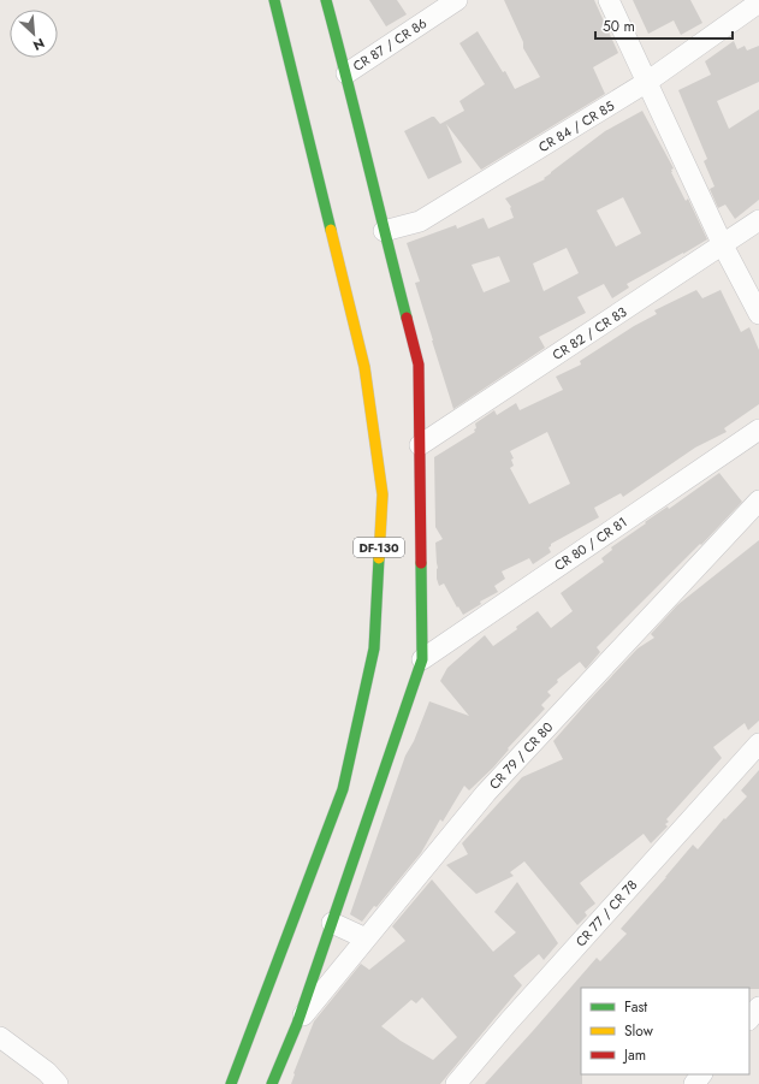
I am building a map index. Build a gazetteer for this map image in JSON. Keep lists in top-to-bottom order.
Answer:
{
  "streets": {
    "street": [
      "CR 87 / CR 86",
      "CR 84 / CR 85",
      "CR 82 / CR 83",
      "CR 80 / CR 81",
      "DF-130",
      "CR 79 / CR 80",
      "CR 77 / CR 78"
    ]
  },
  "legend": ["Fast", "Slow", "Jam"],
  "scale_bar": "50 m",
  "north": "bottom right"
}
